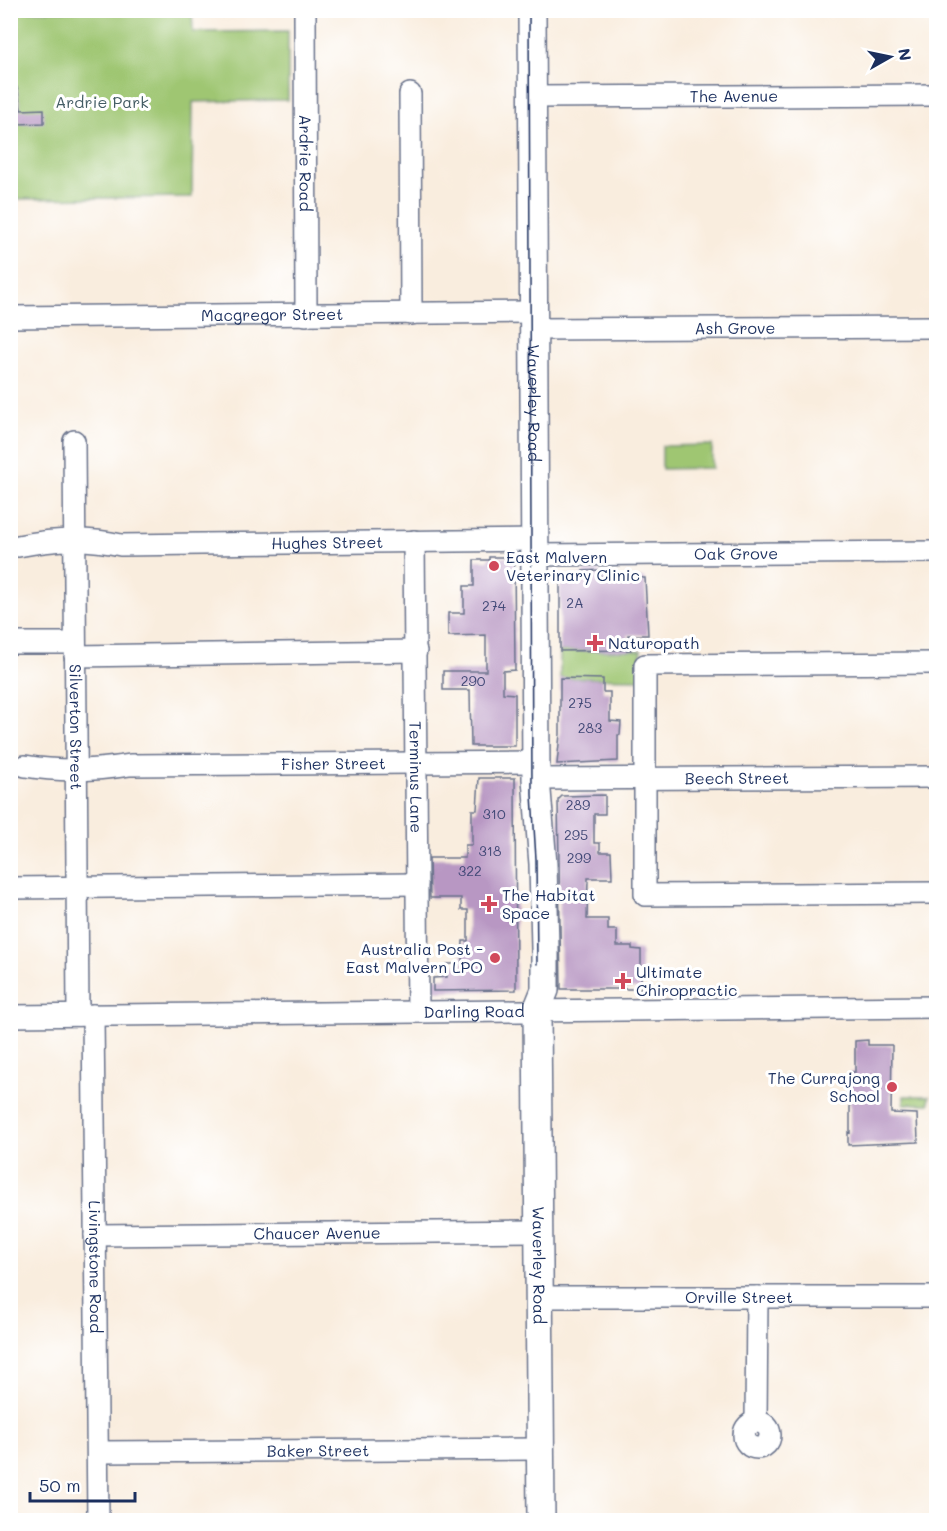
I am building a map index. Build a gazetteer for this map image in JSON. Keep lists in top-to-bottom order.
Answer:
{
  "streets": {
    "main road": ["Waverley Road"],
    "street": [
      "The Avenue",
      "Ardrie Road",
      "Macgregor Street",
      "Ash Grove",
      "Hughes Street",
      "Oak Grove",
      "Silverton Street",
      "Fisher Street",
      "Terminus Lane",
      "Beech Street",
      "Darling Road",
      "Chaucer Avenue",
      "Livingstone Road",
      "Orville Street",
      "Baker Street"
    ]
  },
  "crossings": [
    ["The Avenue", "Waverley Road"],
    ["Ardrie Road", "Macgregor Street"],
    ["Macgregor Street", "Ash Grove"],
    ["Macgregor Street", "Waverley Road"],
    ["Ash Grove", "Waverley Road"],
    ["Waverley Road", "Hughes Street"],
    ["Waverley Road", "Oak Grove"],
    ["Waverley Road", "Fisher Street"],
    ["Waverley Road", "Beech Street"],
    ["Waverley Road", "Darling Road"],
    ["Waverley Road", "Chaucer Avenue"],
    ["Waverley Road", "Orville Street"],
    ["Waverley Road", "Baker Street"],
    ["Hughes Street", "Oak Grove"],
    ["Hughes Street", "Silverton Street"],
    ["Hughes Street", "Terminus Lane"],
    ["Silverton Street", "Fisher Street"],
    ["Silverton Street", "Darling Road"],
    ["Silverton Street", "Livingstone Road"],
    ["Fisher Street", "Terminus Lane"],
    ["Fisher Street", "Beech Street"],
    ["Terminus Lane", "Darling Road"],
    ["Darling Road", "Livingstone Road"],
    ["Chaucer Avenue", "Livingstone Road"],
    ["Livingstone Road", "Baker Street"]
  ],
  "parks": ["Ardrie Park"],
  "places": {
    "other": ["East Malvern Veterinary Clinic", "Australia Post - East Malvern LPO", "The Currajong School"],
    "health": ["Naturopath", "The Habitat Space", "Ultimate Chiropractic"]
  },
  "house_numbers": [
    "2A",
    "274",
    "290",
    "275",
    "283",
    "289",
    "310",
    "295",
    "318",
    "299",
    "322"
  ],
  "scale_bar": "50 m",
  "north": "right"
}
